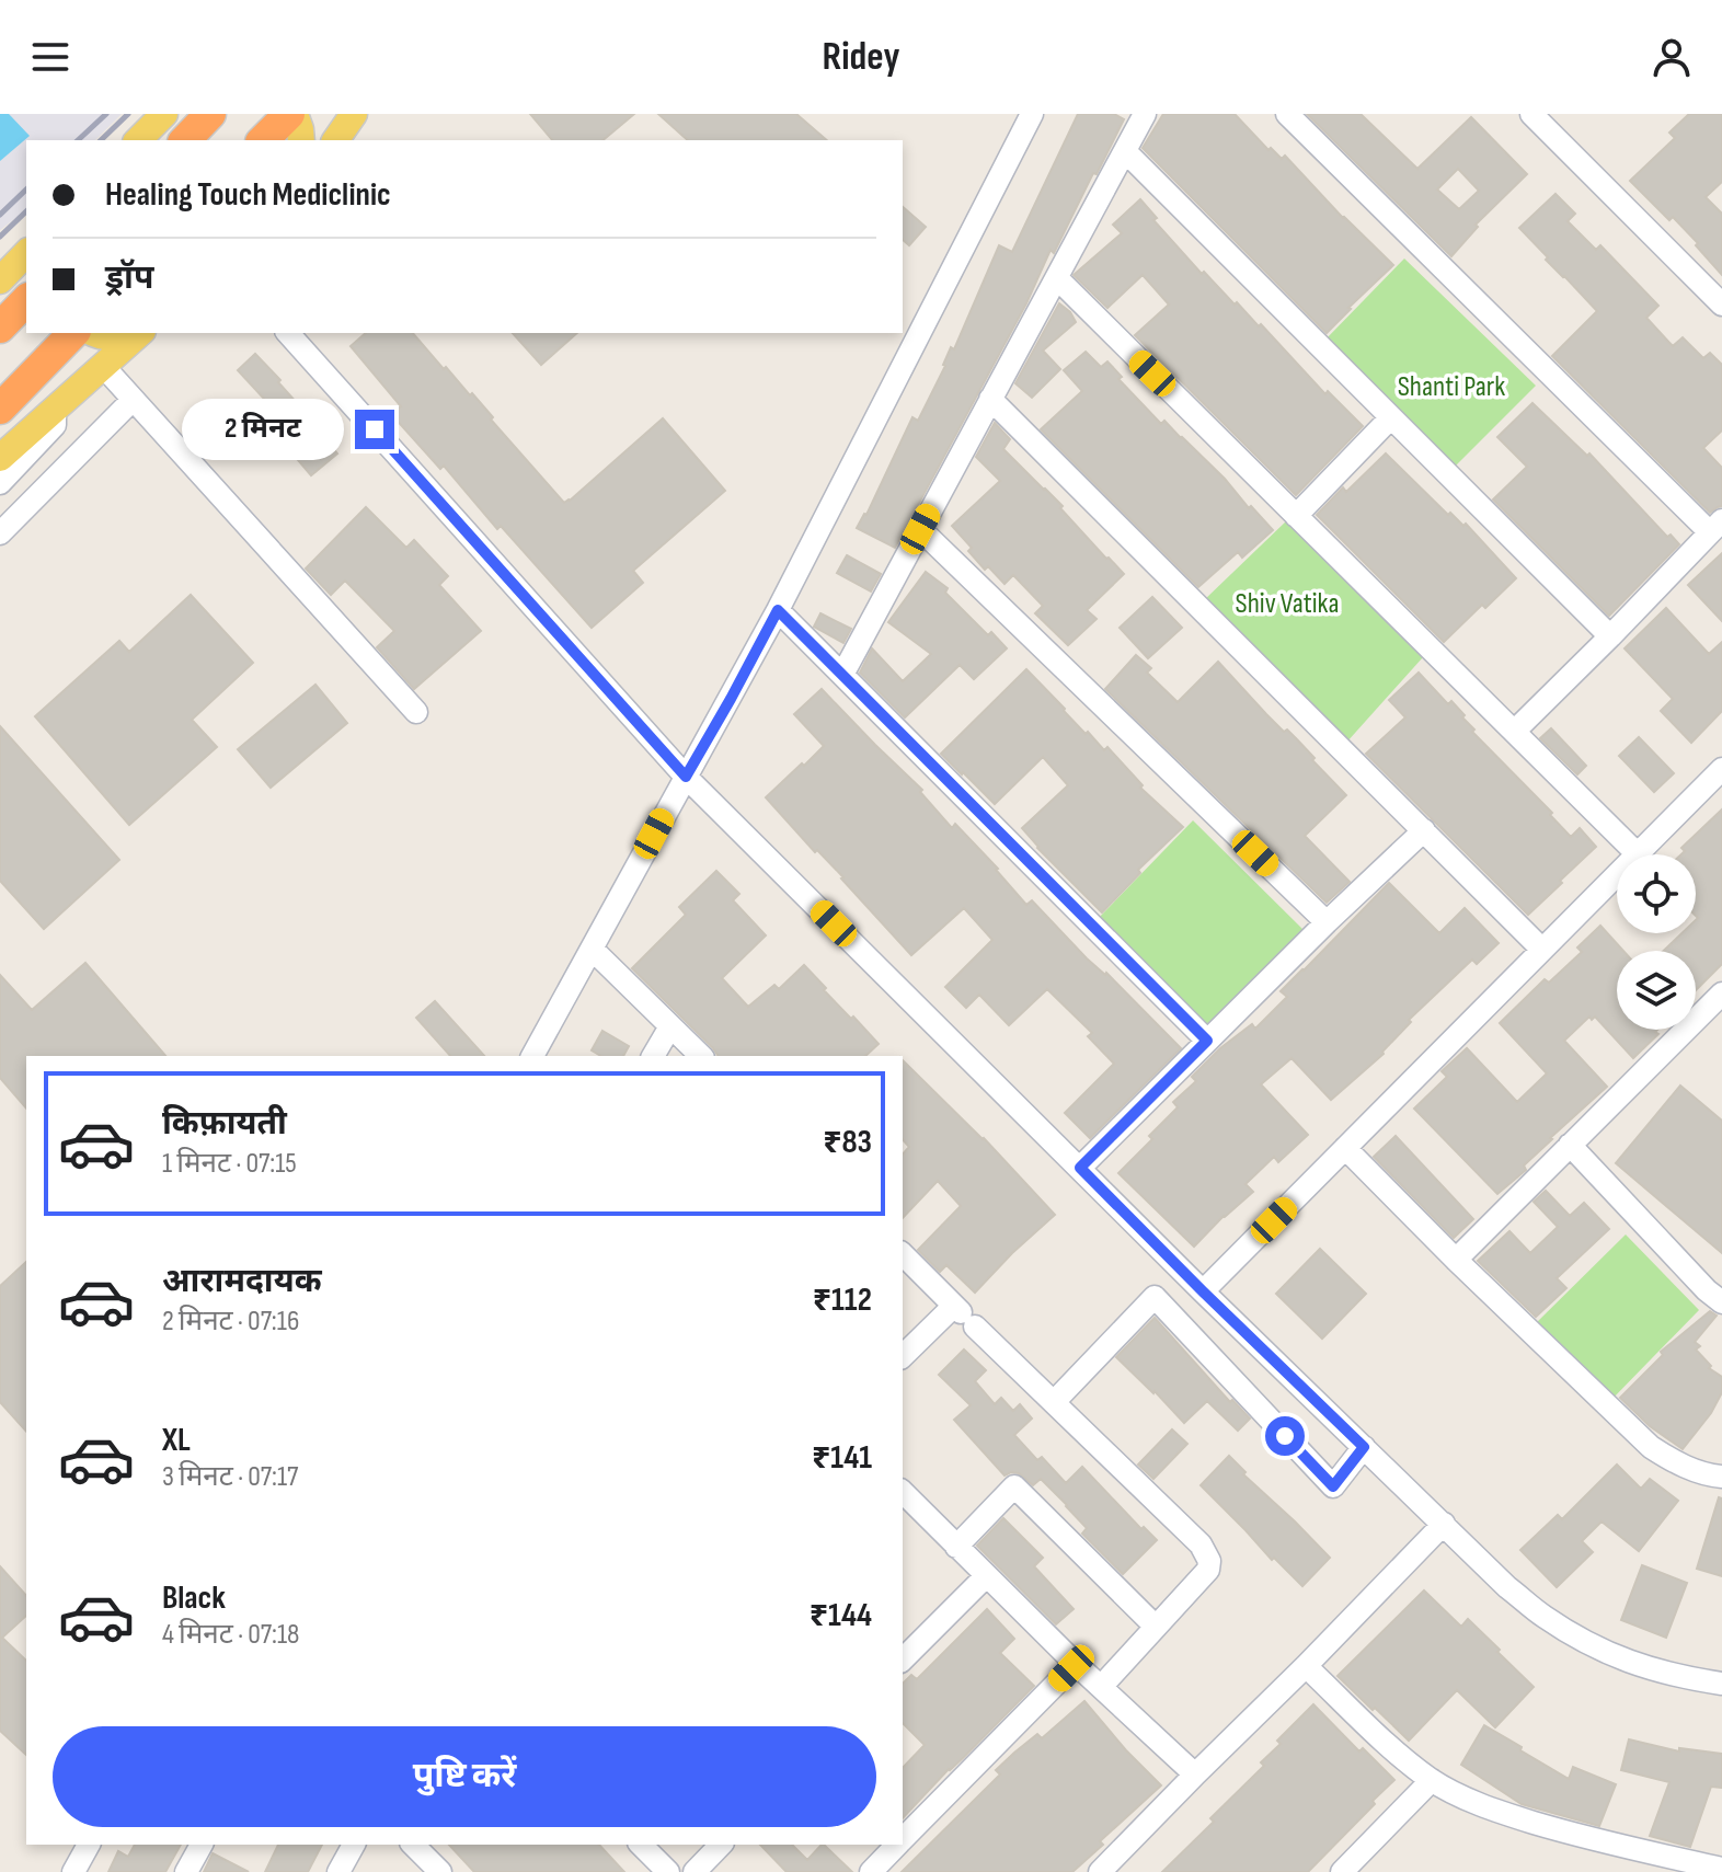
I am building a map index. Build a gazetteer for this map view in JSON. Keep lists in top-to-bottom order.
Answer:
{
  "parks": ["Shanti Park", "Shiv Vatika"],
  "page": {
    "header": "Ridey",
    "banner": ["Healing Touch Mediclinic", "ड्रॉप"],
    "bubble": "2 मिनट",
    "list": [
      {
        "name": "किफ़ायती",
        "note": "1 मिनट · 07:15",
        "value": "₹83"
      },
      {
        "name": "आरामदायक",
        "note": "2 मिनट · 07:16",
        "value": "₹112"
      },
      {
        "name": "XL",
        "note": "3 मिनट · 07:17",
        "value": "₹141"
      },
      {
        "name": "Black",
        "note": "4 मिनट · 07:18",
        "value": "₹144"
      }
    ],
    "buttons": "पुष्टि करें"
  }
}
